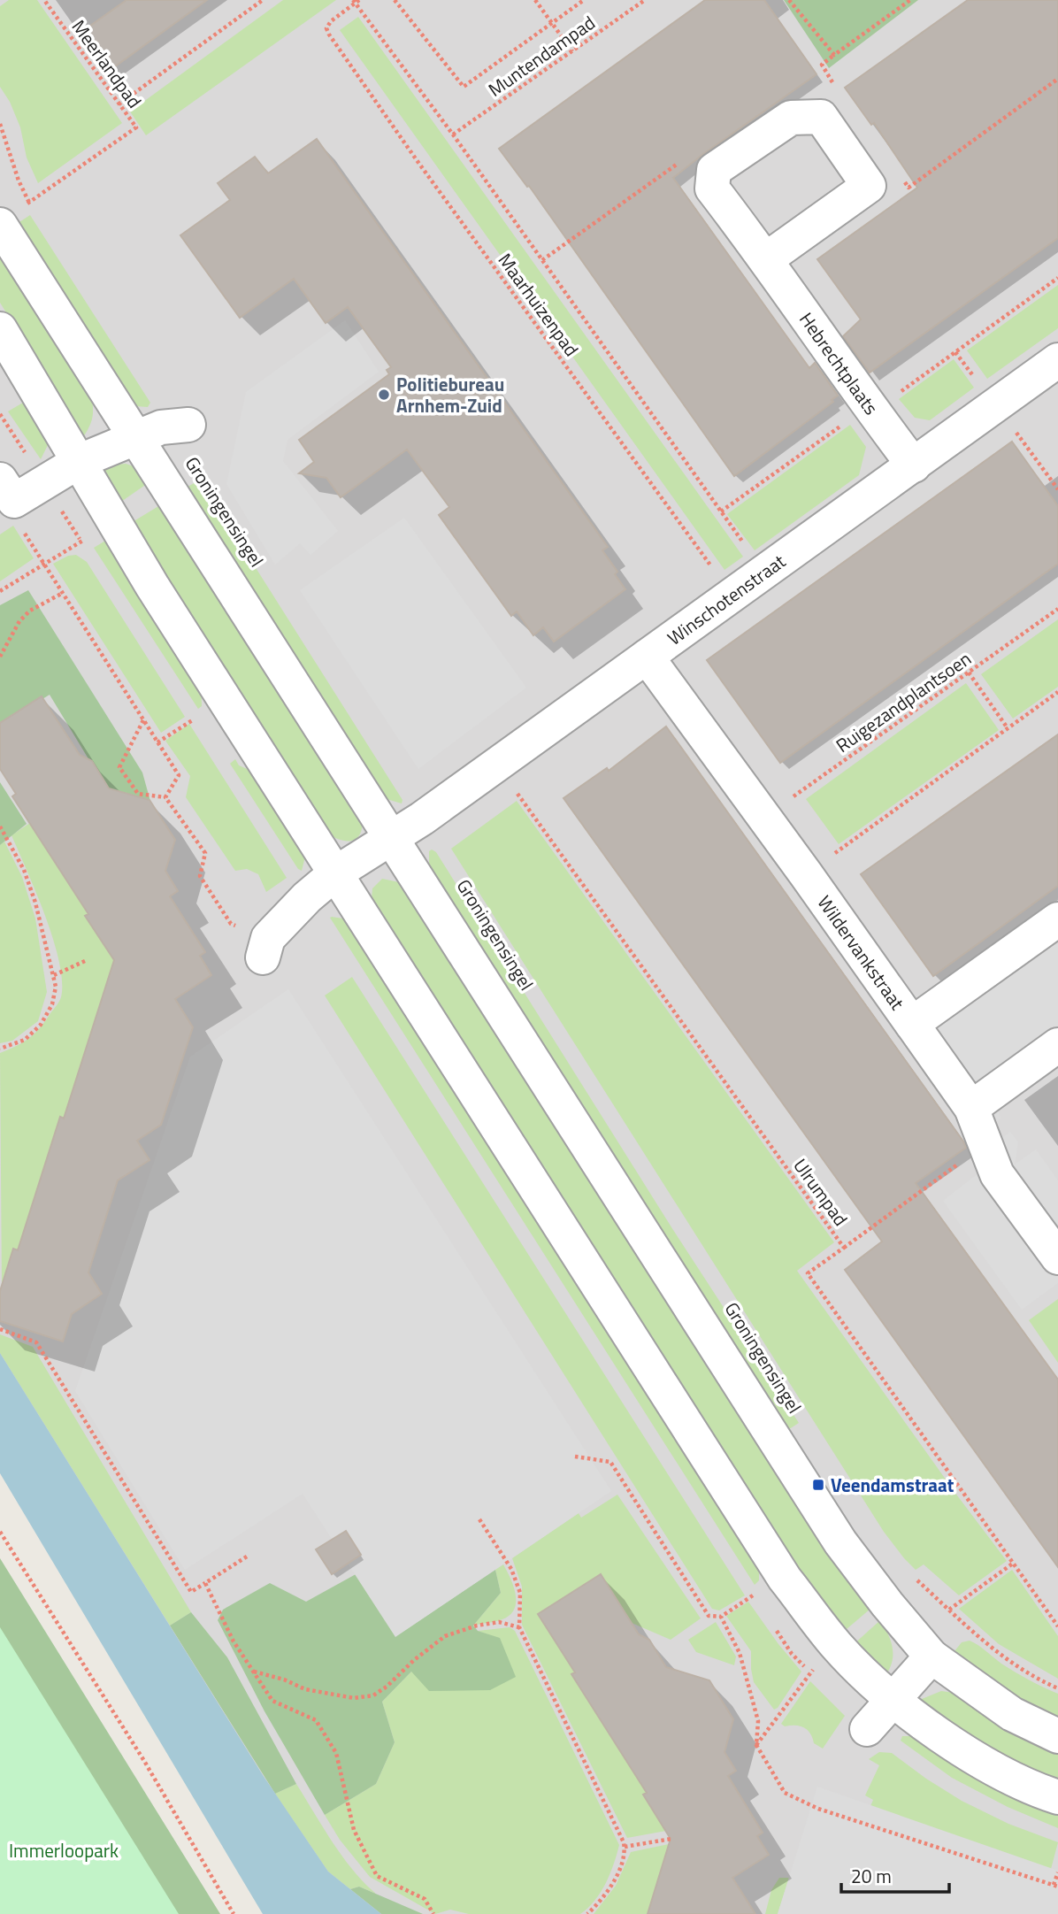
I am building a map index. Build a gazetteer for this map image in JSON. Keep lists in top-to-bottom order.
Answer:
{
  "streets": {
    "street": [
      "Hebrechtplaats",
      "Groningensingel",
      "Winschotenstraat",
      "Wildervankstraat"
    ],
    "path": [
      "Muntendampad",
      "Meerlandpad",
      "Maarhuizenpad",
      "Ruigezandplantsoen",
      "Ulrumpad"
    ]
  },
  "crossings": [
    ["Maarhuizenpad", "Winschotenstraat"],
    ["Hebrechtplaats", "Winschotenstraat"],
    ["Groningensingel", "Winschotenstraat"],
    ["Winschotenstraat", "Wildervankstraat"],
    ["Winschotenstraat", "Ulrumpad"],
    ["Ruigezandplantsoen", "Wildervankstraat"]
  ],
  "parks": ["Immerloopark"],
  "places": {
    "other": ["Politiebureau Arnhem-Zuid"],
    "transit": ["Veendamstraat"]
  },
  "scale_bar": "20 m"
}
